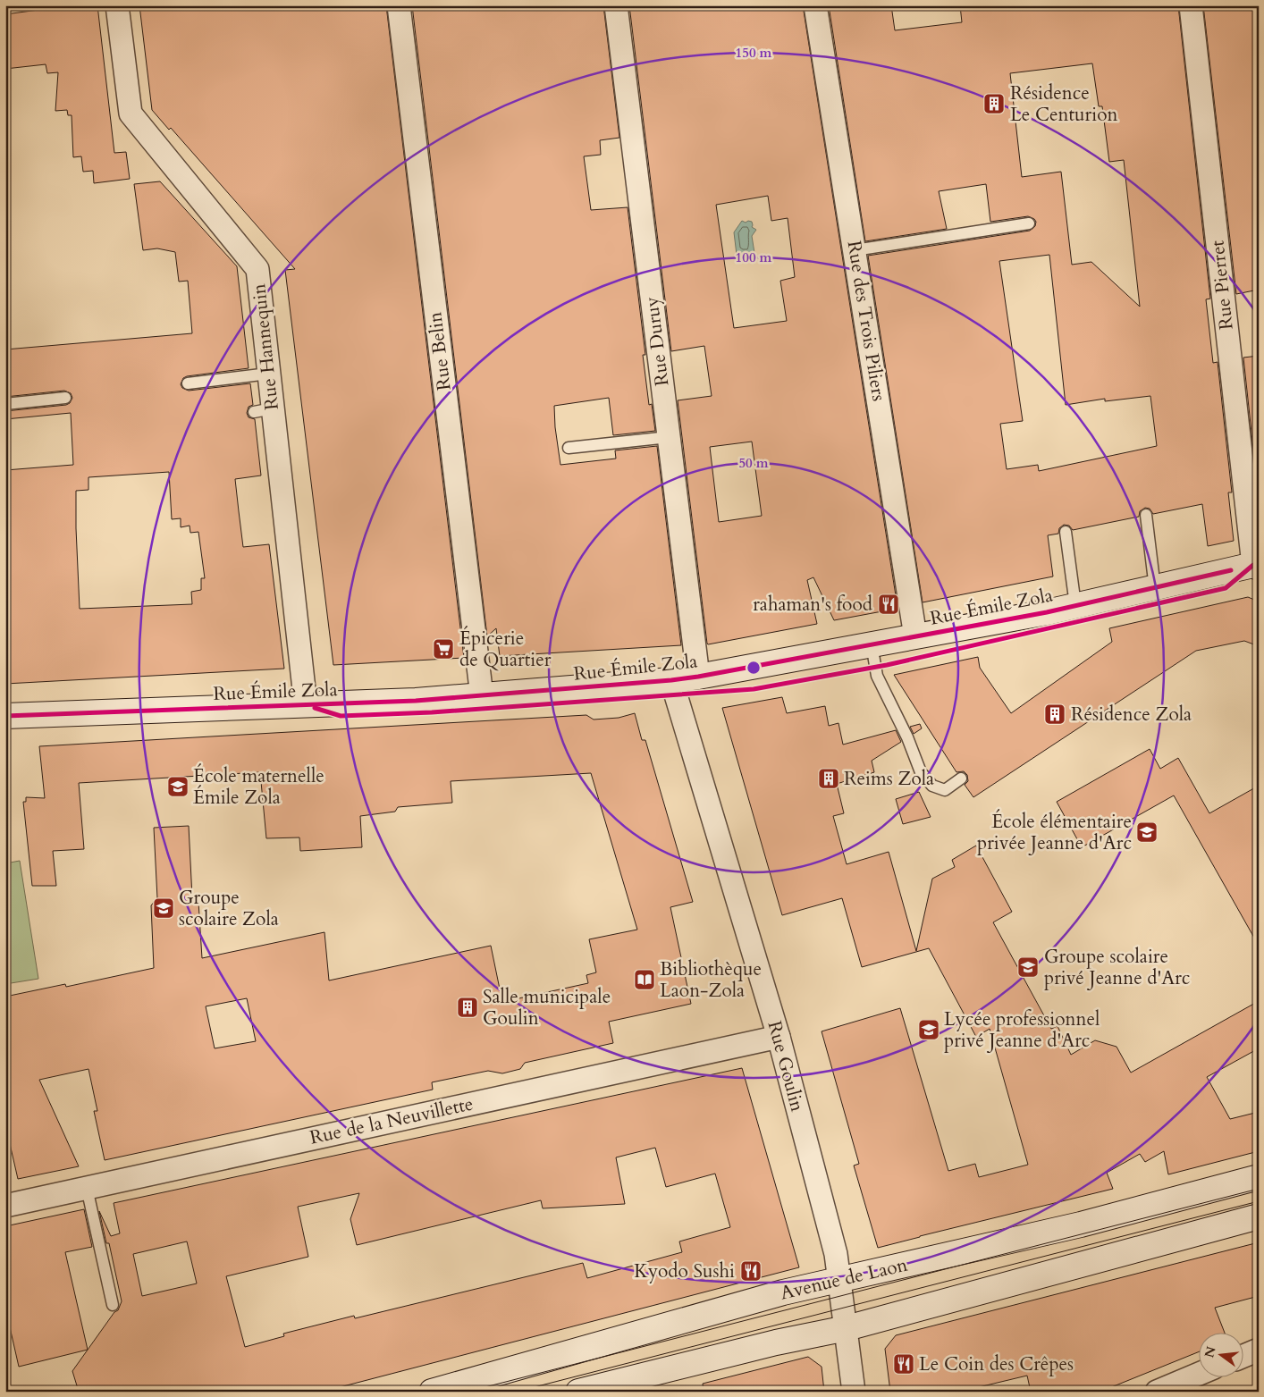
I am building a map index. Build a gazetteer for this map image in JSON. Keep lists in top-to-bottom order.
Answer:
{
  "streets": {
    "main road": ["Rue Émile Zola", "Avenue de Laon"],
    "street": [
      "Rue Pierret",
      "Rue des Trois Piliers",
      "Rue Duruy",
      "Rue Hannequin",
      "Rue Belin",
      "Rue Goulin",
      "Rue de la Neuvillette"
    ]
  },
  "crossings": [
    ["Rue Pierret", "Rue Émile Zola"],
    ["Rue des Trois Piliers", "Rue Émile Zola"],
    ["Rue Duruy", "Rue Émile Zola"],
    ["Rue Hannequin", "Rue Émile Zola"],
    ["Rue Belin", "Rue Émile Zola"],
    ["Rue Émile Zola", "Rue Goulin"],
    ["Rue Goulin", "Rue de la Neuvillette"],
    ["Rue Goulin", "Avenue de Laon"]
  ],
  "places": {
    "building": [
      "Résidence Le Centurion",
      "Résidence Zola",
      "Reims Zola",
      "Salle municipale Goulin"
    ],
    "restaurant": ["rahaman's food", "Kyodo Sushi", "Le Coin des Crêpes"],
    "supermarket": ["Épicerie de Quartier"],
    "school or university": [
      "École maternelle Émile Zola",
      "École élémentaire privée Jeanne d'Arc",
      "Groupe scolaire Zola",
      "Groupe scolaire privé Jeanne d'Arc",
      "Lycée professionnel privé Jeanne d'Arc"
    ],
    "library": ["Bibliothèque Laon-Zola"]
  },
  "north": "left",
  "rings": ["150 m", "100 m", "50 m"]
}
